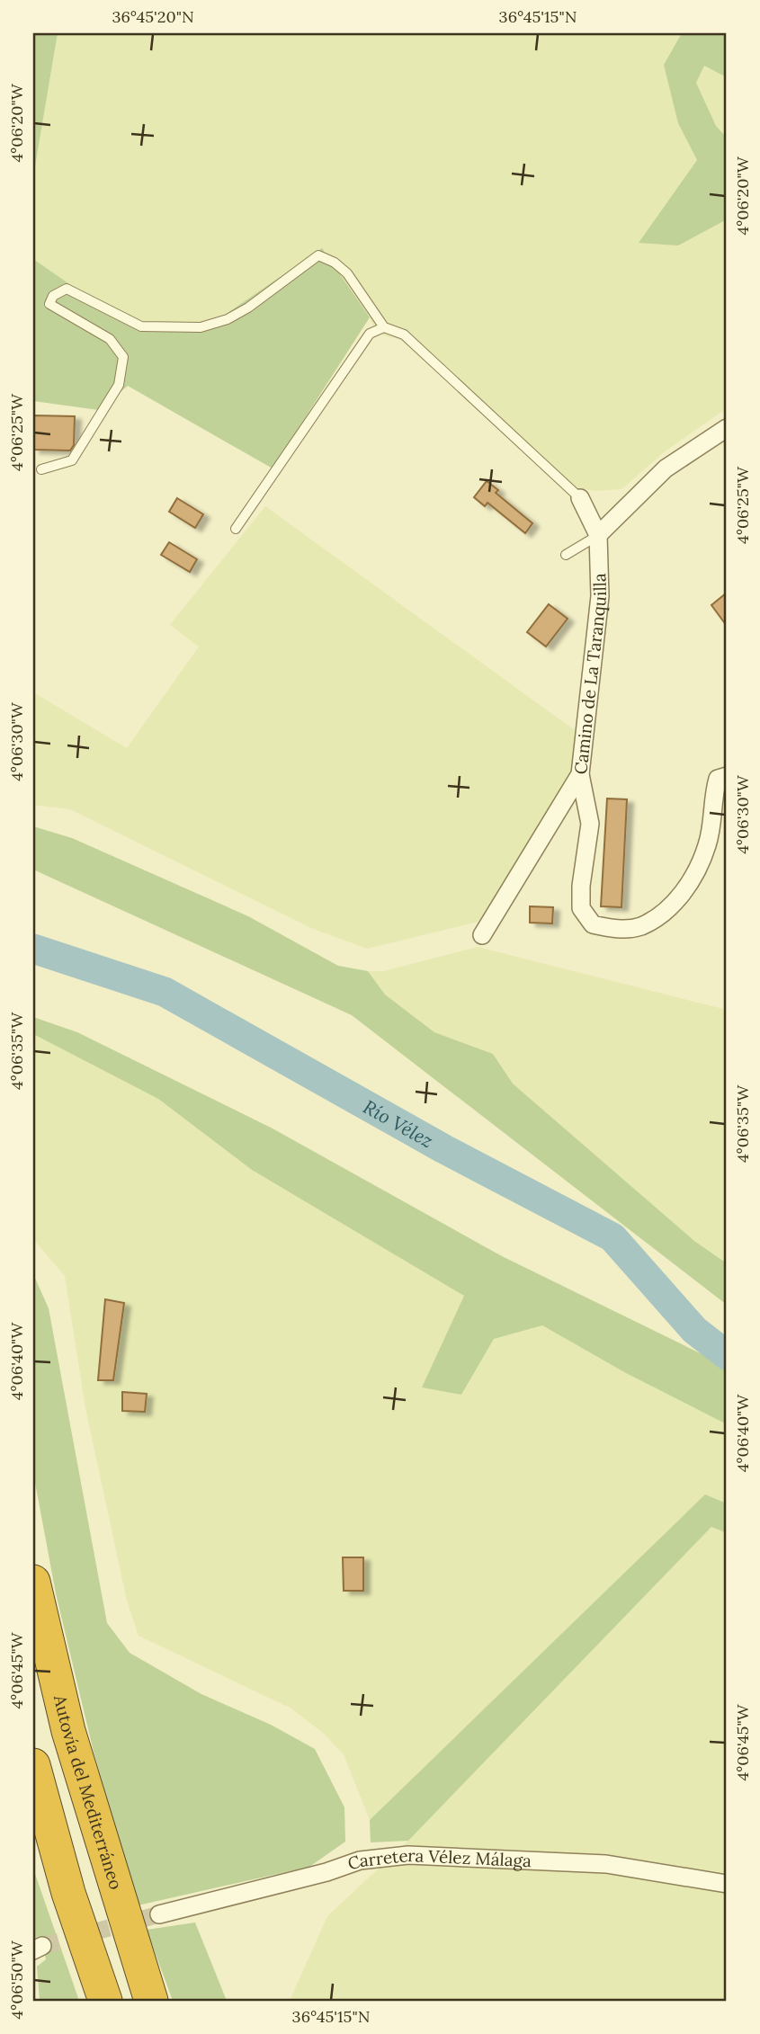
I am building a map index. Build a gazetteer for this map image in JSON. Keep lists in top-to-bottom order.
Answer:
{
  "streets": {
    "highway": ["Autovía del Mediterráneo"],
    "street": ["Camino de La Taranquilla", "Carretera Vélez Málaga"]
  },
  "water": ["Río Vélez"],
  "coordinates": [
    "36°45'20\"N",
    "36°45'15\"N",
    "4°06'20\"W",
    "4°06'25\"W",
    "4°06'30\"W",
    "4°06'35\"W",
    "4°06'40\"W",
    "4°06'45\"W",
    "4°06'50\"W"
  ]
}
